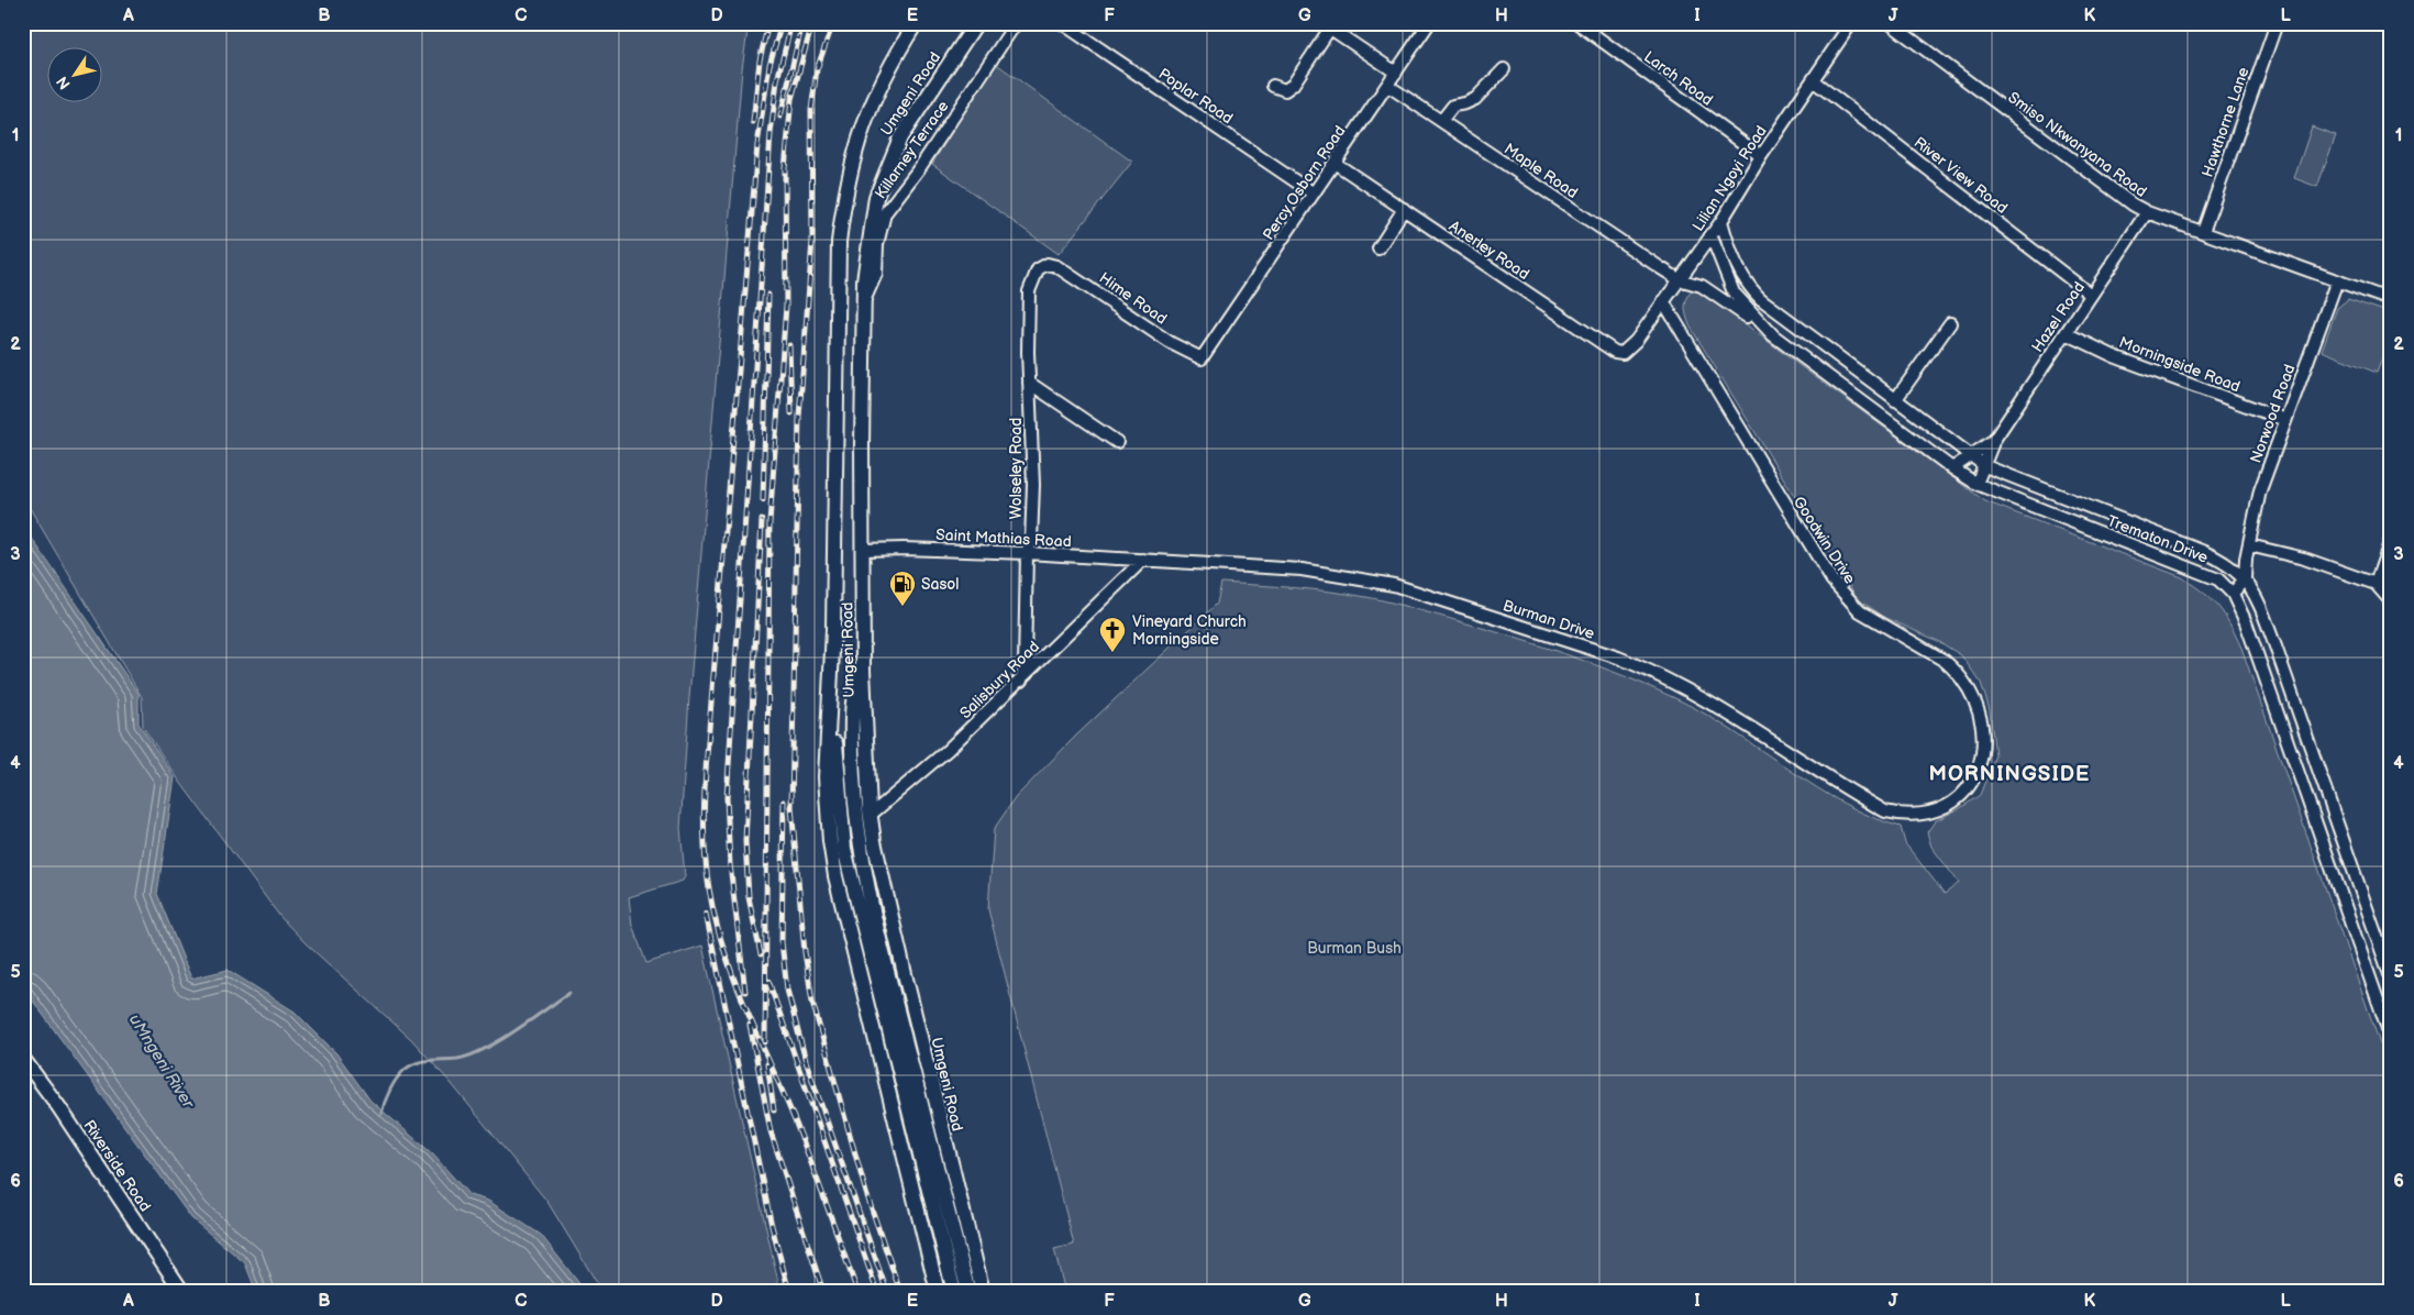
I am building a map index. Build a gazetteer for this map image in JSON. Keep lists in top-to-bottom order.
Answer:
{
  "streets": {
    "main road": ["Umgeni Road", "Riverside Road"],
    "street": [
      "Larch Road",
      "Poplar Road",
      "Hawthorne Lane",
      "Smiso Nkwanyana Road",
      "Killarney Terrace",
      "Maple Road",
      "River View Road",
      "Lilian Ngoyi Road",
      "Percy Osborn Road",
      "Anerley Road",
      "Hime Road",
      "Hazel Road",
      "Morningside Road",
      "Norwood Road",
      "Wolseley Road",
      "Saint Mathias Road",
      "Trematon Drive",
      "Goodwin Drive",
      "Burman Drive",
      "Salisbury Road"
    ]
  },
  "crossings": [
    ["Larch Road", "Lilian Ngoyi Road"],
    ["Umgeni Road", "Killarney Terrace"],
    ["Umgeni Road", "Saint Mathias Road"],
    ["Umgeni Road", "Salisbury Road"],
    ["Poplar Road", "Percy Osborn Road"],
    ["Hawthorne Lane", "Smiso Nkwanyana Road"],
    ["Smiso Nkwanyana Road", "Hazel Road"],
    ["Smiso Nkwanyana Road", "Norwood Road"],
    ["Maple Road", "Lilian Ngoyi Road"],
    ["Maple Road", "Percy Osborn Road"],
    ["Maple Road", "Trematon Drive"],
    ["River View Road", "Lilian Ngoyi Road"],
    ["River View Road", "Hazel Road"],
    ["Lilian Ngoyi Road", "Anerley Road"],
    ["Lilian Ngoyi Road", "Trematon Drive"],
    ["Lilian Ngoyi Road", "Goodwin Drive"],
    ["Percy Osborn Road", "Anerley Road"],
    ["Percy Osborn Road", "Hime Road"],
    ["Hime Road", "Wolseley Road"],
    ["Hazel Road", "Morningside Road"],
    ["Hazel Road", "Trematon Drive"],
    ["Morningside Road", "Norwood Road"],
    ["Norwood Road", "Trematon Drive"],
    ["Wolseley Road", "Saint Mathias Road"],
    ["Wolseley Road", "Salisbury Road"],
    ["Saint Mathias Road", "Burman Drive"],
    ["Saint Mathias Road", "Salisbury Road"],
    ["Goodwin Drive", "Burman Drive"],
    ["Burman Drive", "Salisbury Road"]
  ],
  "districts": ["MORNINGSIDE"],
  "water": ["uMngeni River"],
  "parks": ["Burman Bush"],
  "places": {
    "fuel station": ["Sasol"],
    "church": ["Vineyard Church Morningside"]
  },
  "north": "bottom left",
  "grid": {
    "columns": [
      "A",
      "B",
      "C",
      "D",
      "E",
      "F",
      "G",
      "H",
      "I",
      "J",
      "K",
      "L"
    ],
    "rows": [
      "1",
      "2",
      "3",
      "4",
      "5",
      "6"
    ]
  }
}
